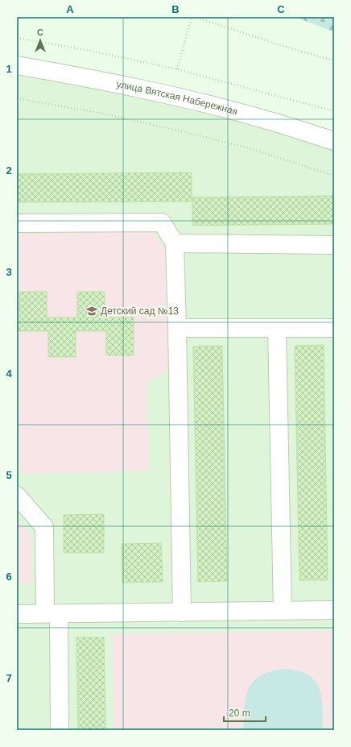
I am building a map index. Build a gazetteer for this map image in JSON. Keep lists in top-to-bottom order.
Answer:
{
  "streets": {
    "street": ["улица Вятская Набережная"]
  },
  "places": {
    "school or university": ["Детский сад №13"]
  },
  "scale_bar": "20 m",
  "north": "top",
  "grid": {
    "columns": ["A", "B", "C"],
    "rows": [
      "1",
      "2",
      "3",
      "4",
      "5",
      "6",
      "7"
    ]
  }
}
